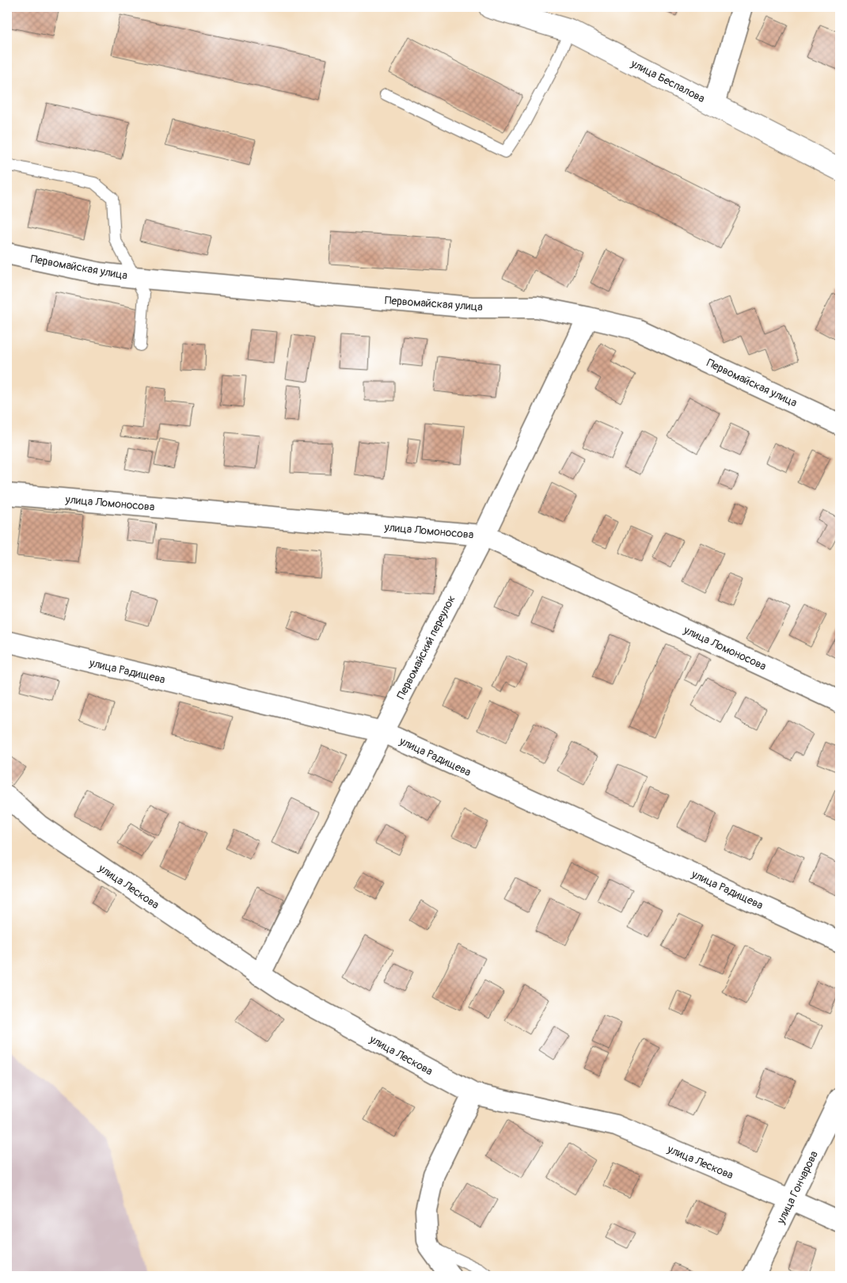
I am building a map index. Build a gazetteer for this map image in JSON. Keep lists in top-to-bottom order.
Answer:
{
  "streets": {
    "main road": ["улица Беспалова"],
    "street": [
      "Первомайская улица",
      "улица Ломоносова",
      "Первомайский переулок",
      "улица Радищева",
      "улица Лескова",
      "улица Гончарова"
    ]
  },
  "crossings": [
    ["Первомайская улица", "Первомайский переулок"],
    ["улица Ломоносова", "Первомайский переулок"],
    ["Первомайский переулок", "улица Радищева"],
    ["Первомайский переулок", "улица Лескова"],
    ["улица Лескова", "улица Гончарова"]
  ]
}
